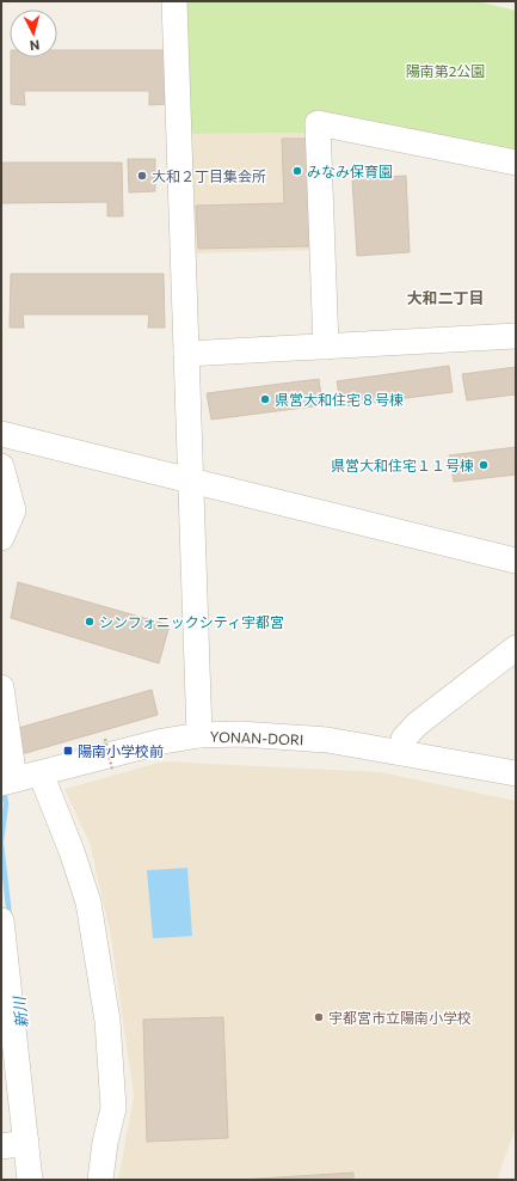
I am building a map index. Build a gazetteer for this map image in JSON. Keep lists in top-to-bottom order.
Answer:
{
  "streets": {
    "street": ["YONAN-DORI"]
  },
  "districts": ["大和二丁目"],
  "water": ["新川"],
  "parks": ["陽南第2公園"],
  "places": {
    "other": [
      "みなみ保育園",
      "大和２丁目集会所",
      "県営大和住宅８号棟",
      "県営大和住宅１１号棟",
      "シンフォニックシティ宇都宮",
      "宇都宮市立陽南小学校"
    ],
    "transit": ["陽南小学校前"]
  },
  "north": "bottom"
}
